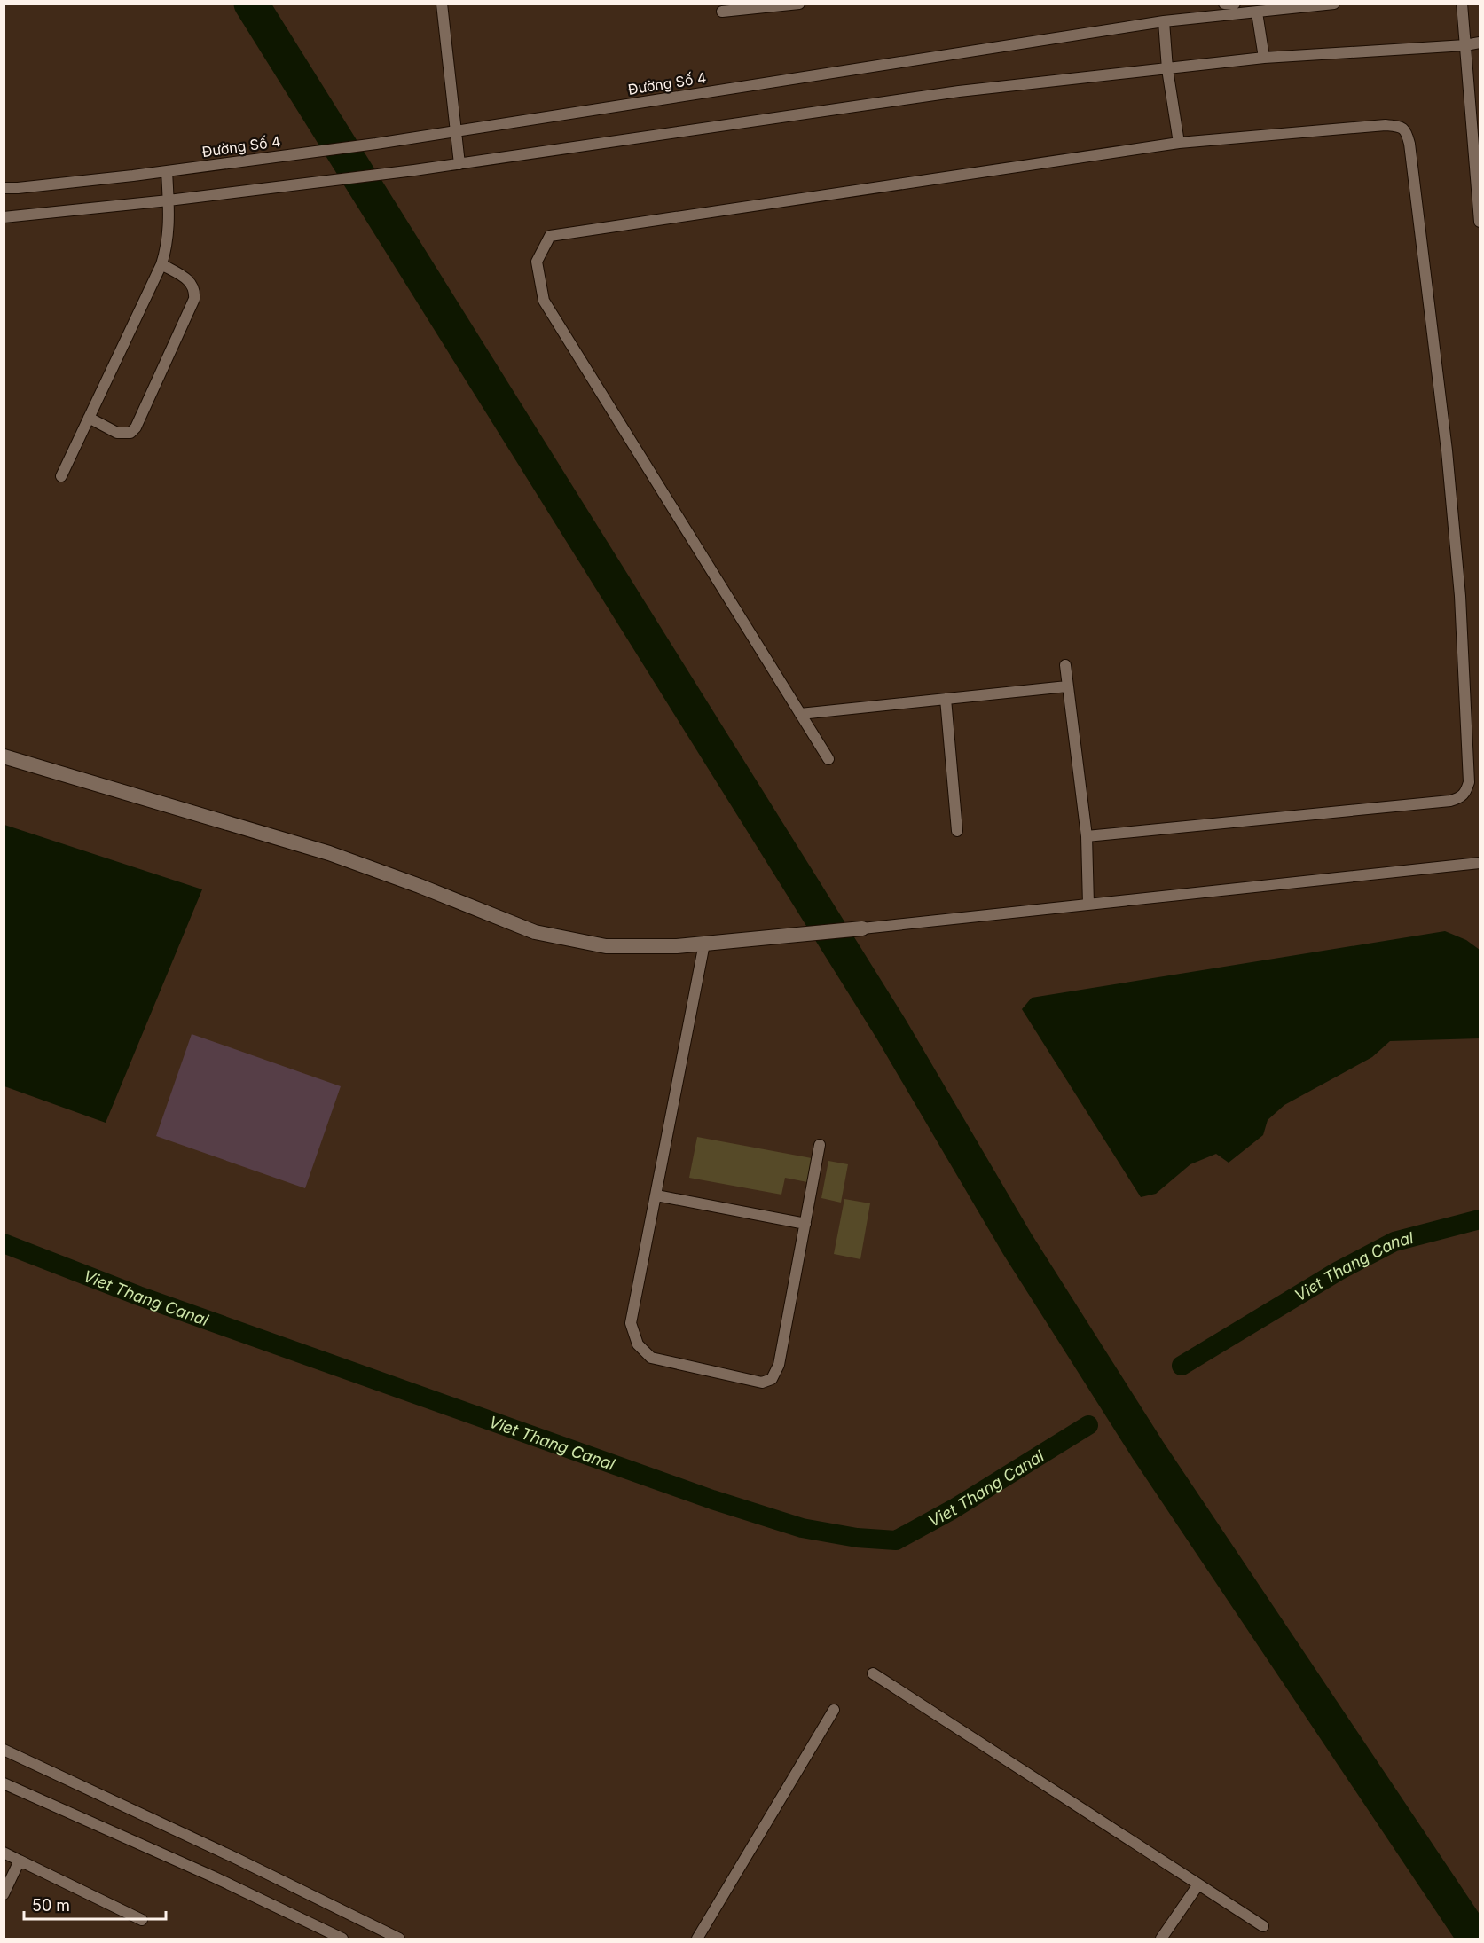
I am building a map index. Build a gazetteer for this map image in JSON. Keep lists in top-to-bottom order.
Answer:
{
  "streets": {
    "lane": ["Đường Số 4"]
  },
  "water": ["Viet Thang Canal"],
  "scale_bar": "50 m"
}
